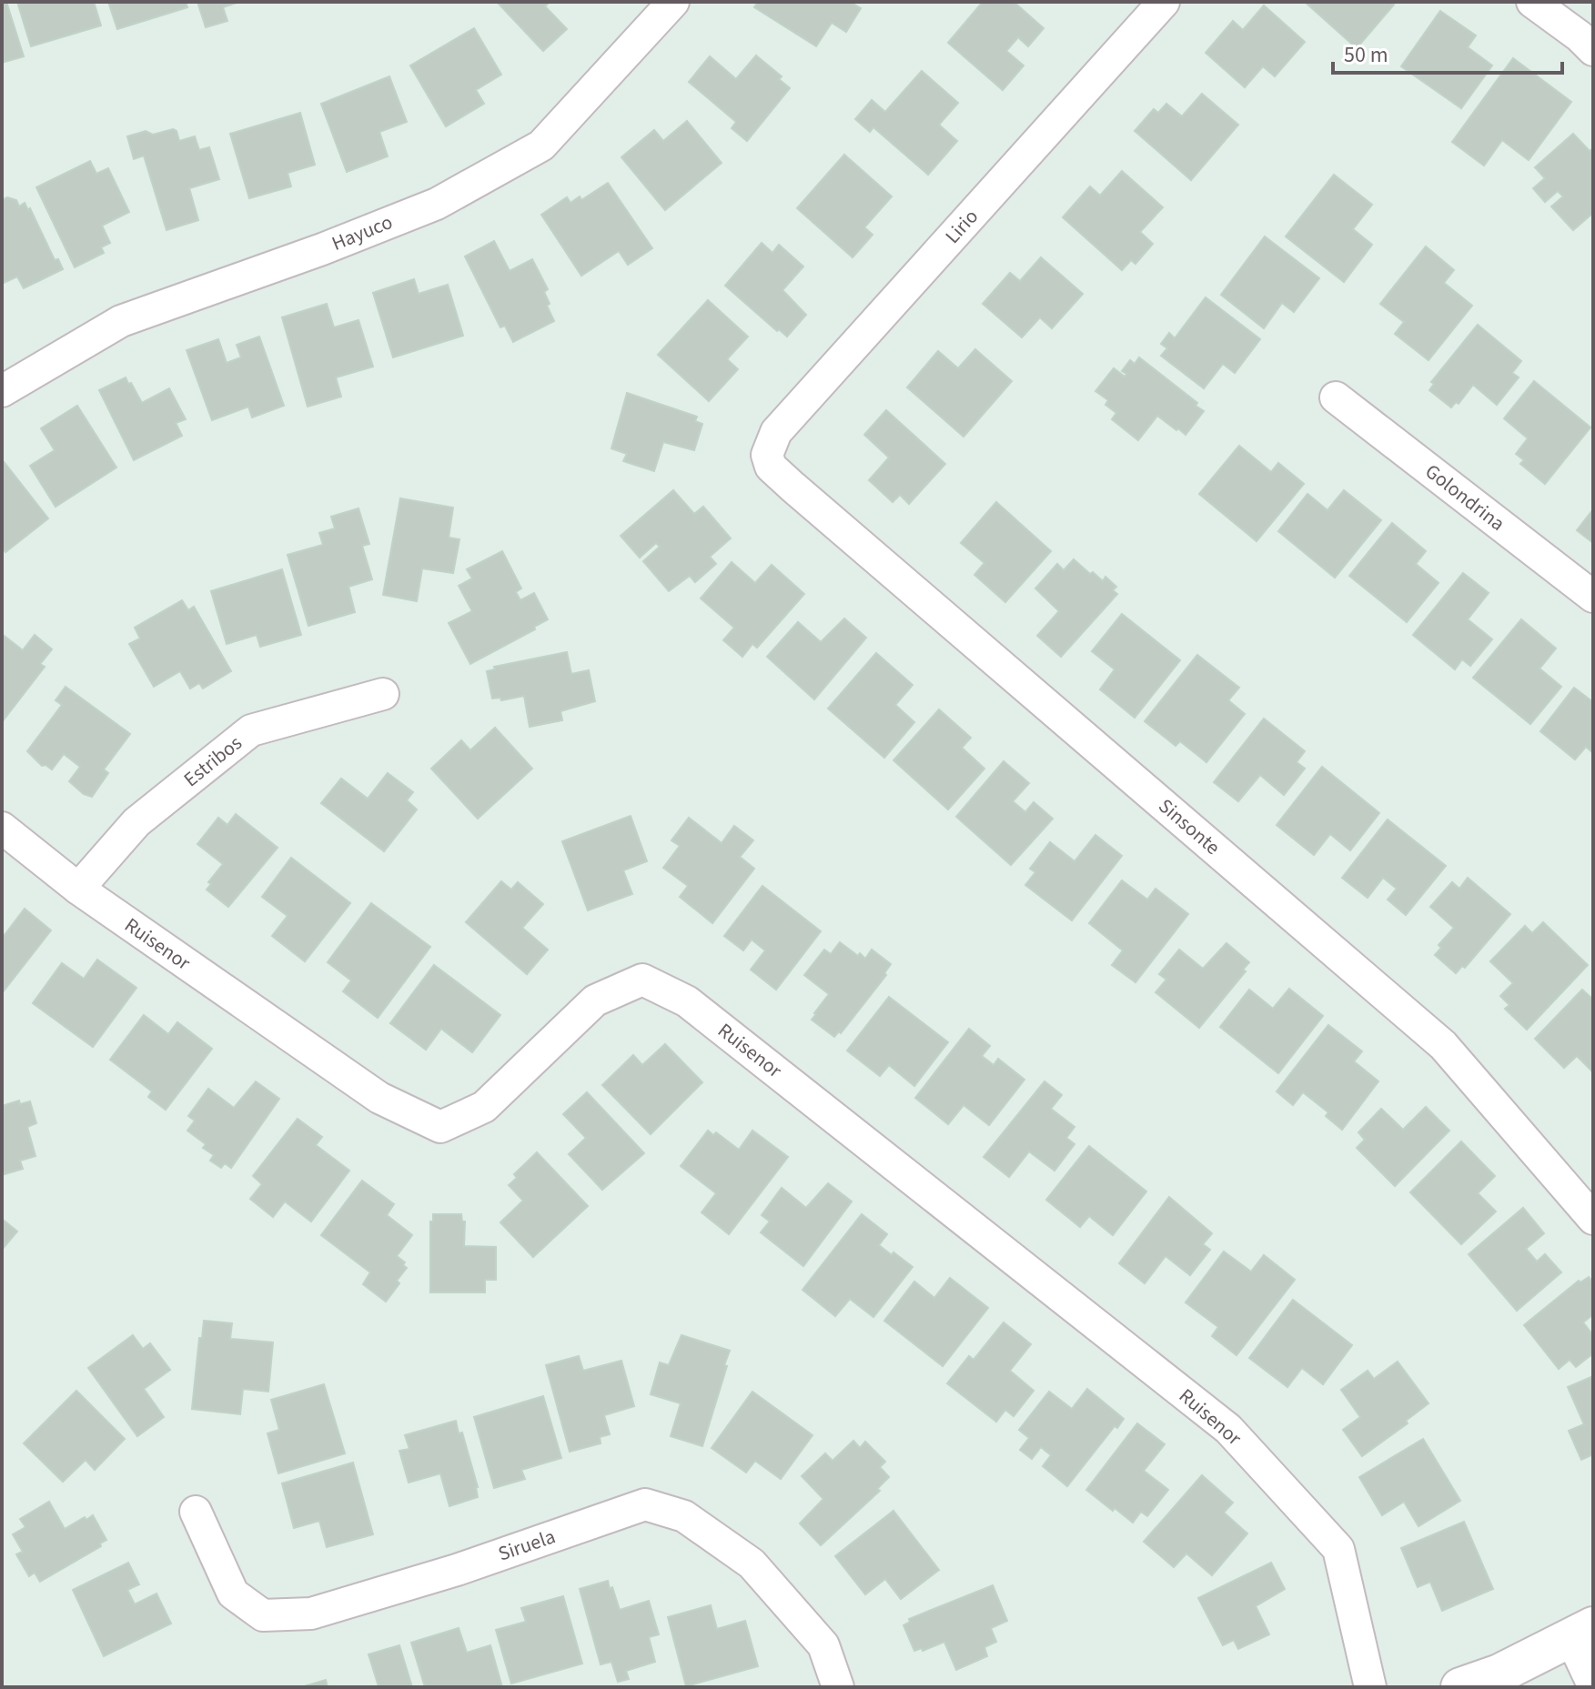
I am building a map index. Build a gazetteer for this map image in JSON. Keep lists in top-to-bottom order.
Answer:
{
  "streets": {
    "street": [
      "Lirio",
      "Hayuco",
      "Golondrina",
      "Estribos",
      "Sinsonte",
      "Ruisenor",
      "Siruela"
    ]
  },
  "crossings": [
    ["Lirio", "Sinsonte"],
    ["Estribos", "Ruisenor"]
  ],
  "scale_bar": "50 m"
}
